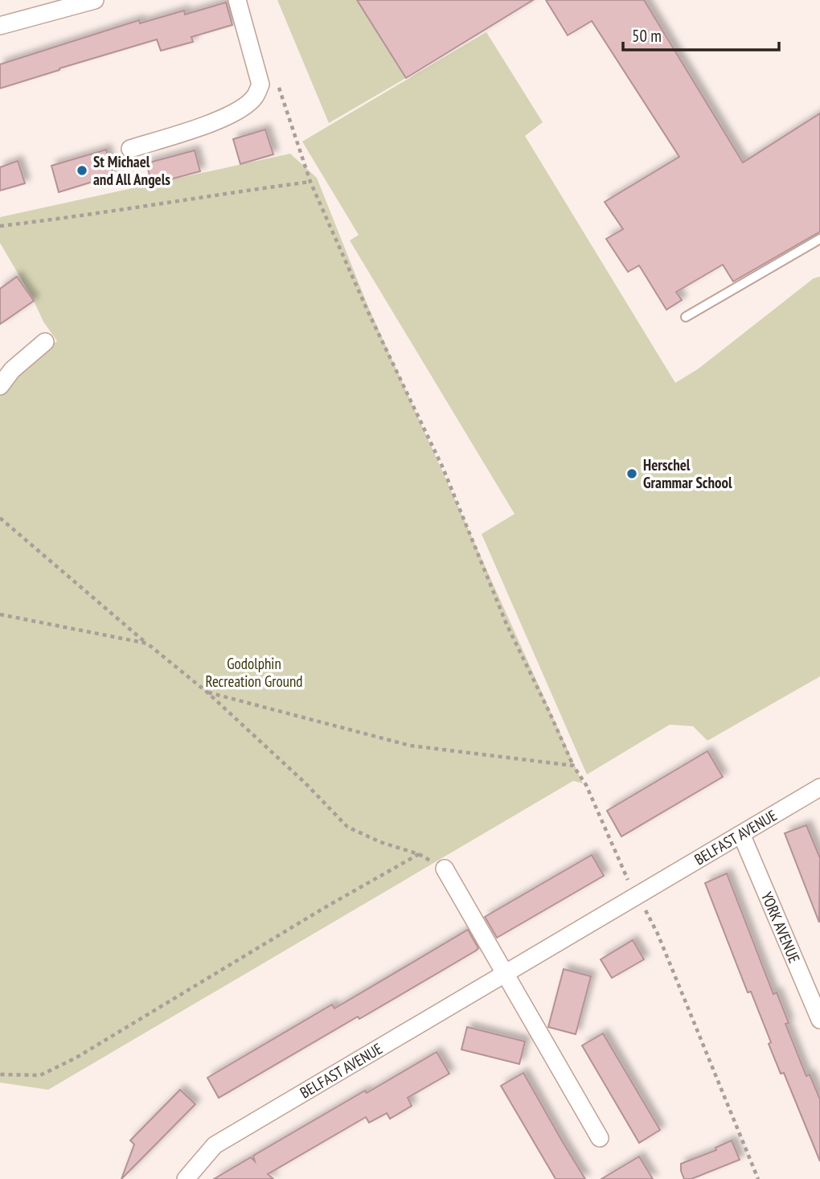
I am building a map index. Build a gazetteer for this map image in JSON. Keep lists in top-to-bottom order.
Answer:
{
  "streets": {
    "street": ["BELFAST AVENUE", "YORK AVENUE"]
  },
  "crossings": [
    ["BELFAST AVENUE", "YORK AVENUE"]
  ],
  "parks": ["Godolphin Recreation Ground"],
  "places": ["St Michael and All Angels", "Herschel Grammar School"],
  "scale_bar": "50 m"
}
